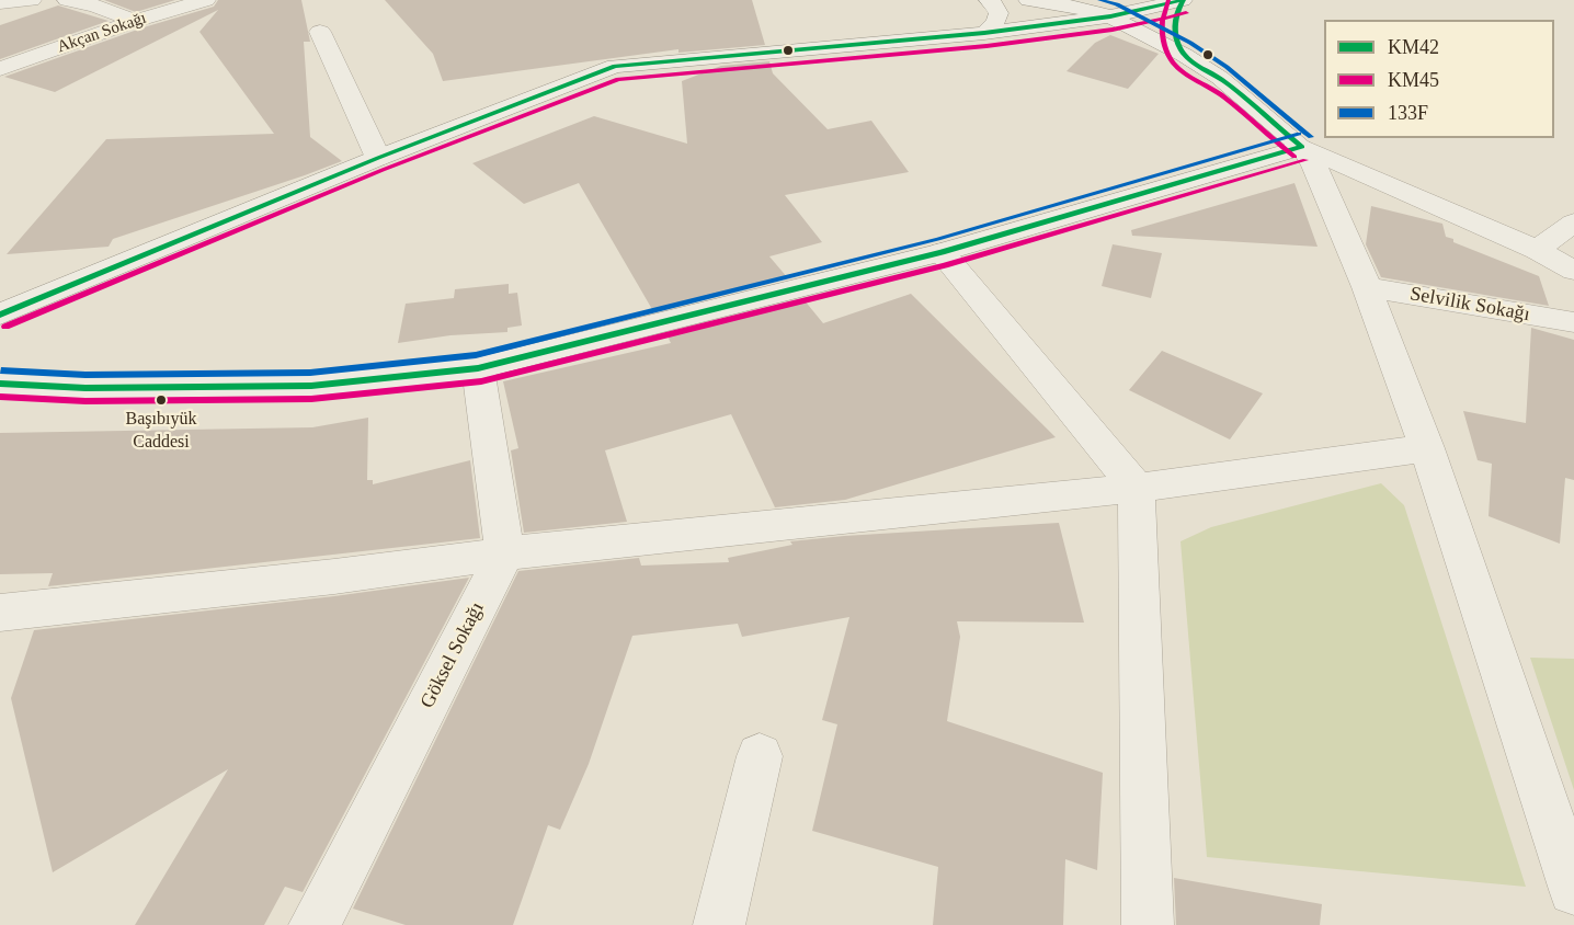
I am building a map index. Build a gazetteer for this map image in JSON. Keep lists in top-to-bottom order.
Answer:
{
  "streets": {
    "street": ["Akçan Sokağı", "Selvilik Sokağı", "Göksel Sokağı"]
  },
  "places": ["Başıbıyük Caddesi"],
  "lines": ["transit line KM42", "transit line KM45", "transit line 133F"],
  "legend": ["KM42", "KM45", "133F"]
}
